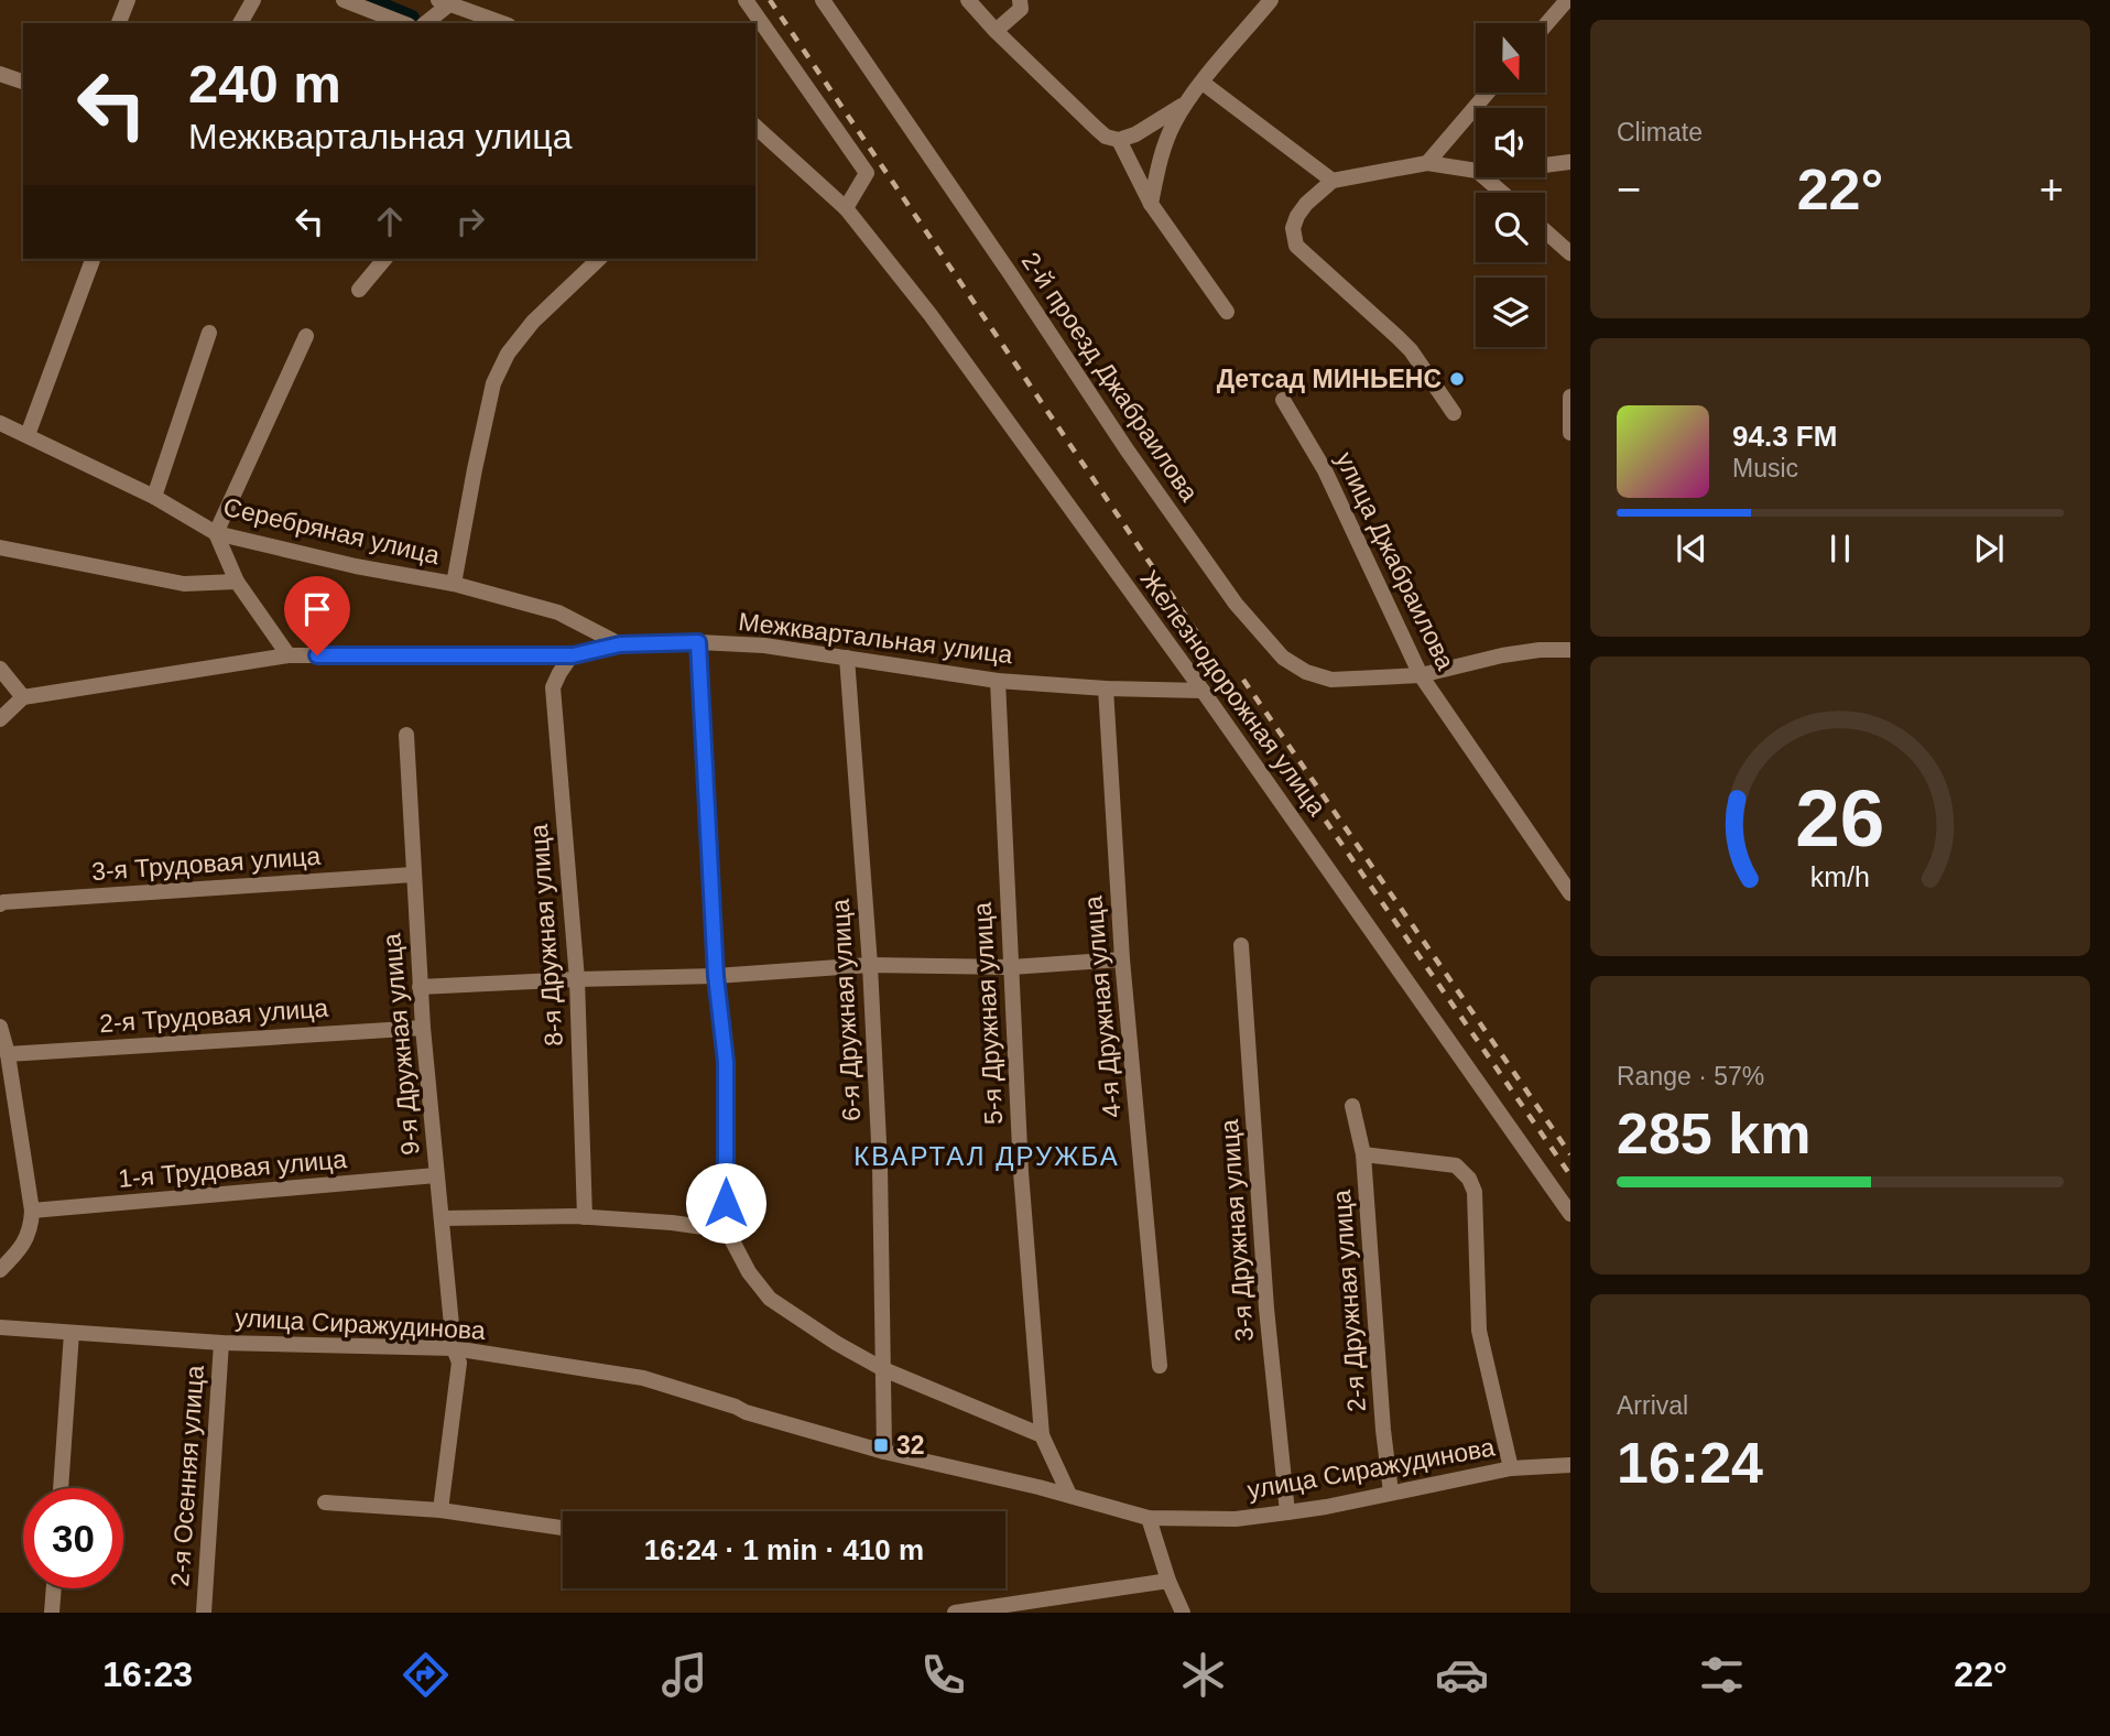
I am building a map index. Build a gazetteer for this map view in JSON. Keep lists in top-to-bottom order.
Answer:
{
  "streets": {
    "street": [
      "2-й проезд Джабраилова",
      "Серебряная улица",
      "улица Джабраилова",
      "Межквартальная улица",
      "Железнодорожная улица",
      "3-я Трудовая улица",
      "8-я Дружная улица",
      "4-я Дружная улица",
      "6-я Дружная улица",
      "5-я Дружная улица",
      "2-я Трудовая улица",
      "9-я Дружная улица",
      "1-я Трудовая улица",
      "3-я Дружная улица",
      "2-я Дружная улица",
      "улица Сиражудинова",
      "2-я Осенняя улица"
    ]
  },
  "crossings": [
    ["2-й проезд Джабраилова", "улица Джабраилова"],
    ["Серебряная улица", "Межквартальная улица"],
    ["Межквартальная улица", "Железнодорожная улица"],
    ["Межквартальная улица", "8-я Дружная улица"],
    ["Межквартальная улица", "4-я Дружная улица"],
    ["Межквартальная улица", "6-я Дружная улица"],
    ["Межквартальная улица", "5-я Дружная улица"],
    ["3-я Трудовая улица", "9-я Дружная улица"],
    ["6-я Дружная улица", "улица Сиражудинова"],
    ["2-я Трудовая улица", "9-я Дружная улица"],
    ["9-я Дружная улица", "1-я Трудовая улица"],
    ["9-я Дружная улица", "улица Сиражудинова"],
    ["3-я Дружная улица", "улица Сиражудинова"],
    ["2-я Дружная улица", "улица Сиражудинова"],
    ["улица Сиражудинова", "2-я Осенняя улица"]
  ],
  "districts": ["КВАРТАЛ ДРУЖБА"],
  "places": {
    "other": ["Детсад МИНЬЕНС"],
    "transit": ["32"]
  },
  "north": "bottom",
  "page": {
    "tile": [
      "Climate",
      ["Range · 57%", "285 km"],
      ["Arrival", "16:24"]
    ],
    "turn": ["240 m", "Межквартальная улица"],
    "heat": ["−", "22°", "+"],
    "song": ["94.3 FM", "Music"],
    "limit": "30",
    "trip": "16:24 · 1 min · 410 m",
    "tabs": ["16:23", "22°"],
    "gauge": ["26", "km/h"]
  }
}
